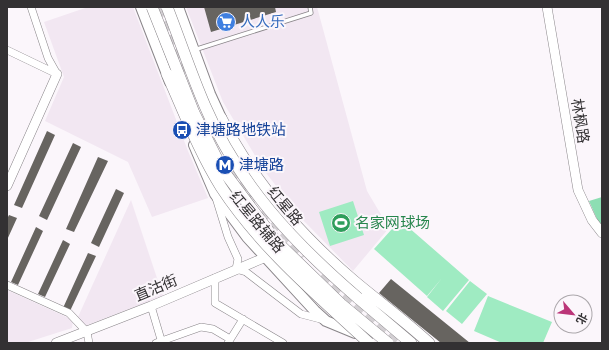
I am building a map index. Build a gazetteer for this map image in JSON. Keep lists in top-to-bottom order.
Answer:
{
  "streets": {
    "main road": ["红星路", "红星路辅路"],
    "street": ["林枫路", "直沽街"]
  },
  "crossings": [
    ["红星路辅路", "直沽街"]
  ],
  "places": {
    "supermarket": ["人人乐"],
    "bus stop": ["津塘路地铁站"],
    "metro station": ["津塘路"],
    "sports": ["名家网球场"]
  },
  "north": "bottom right"
}
